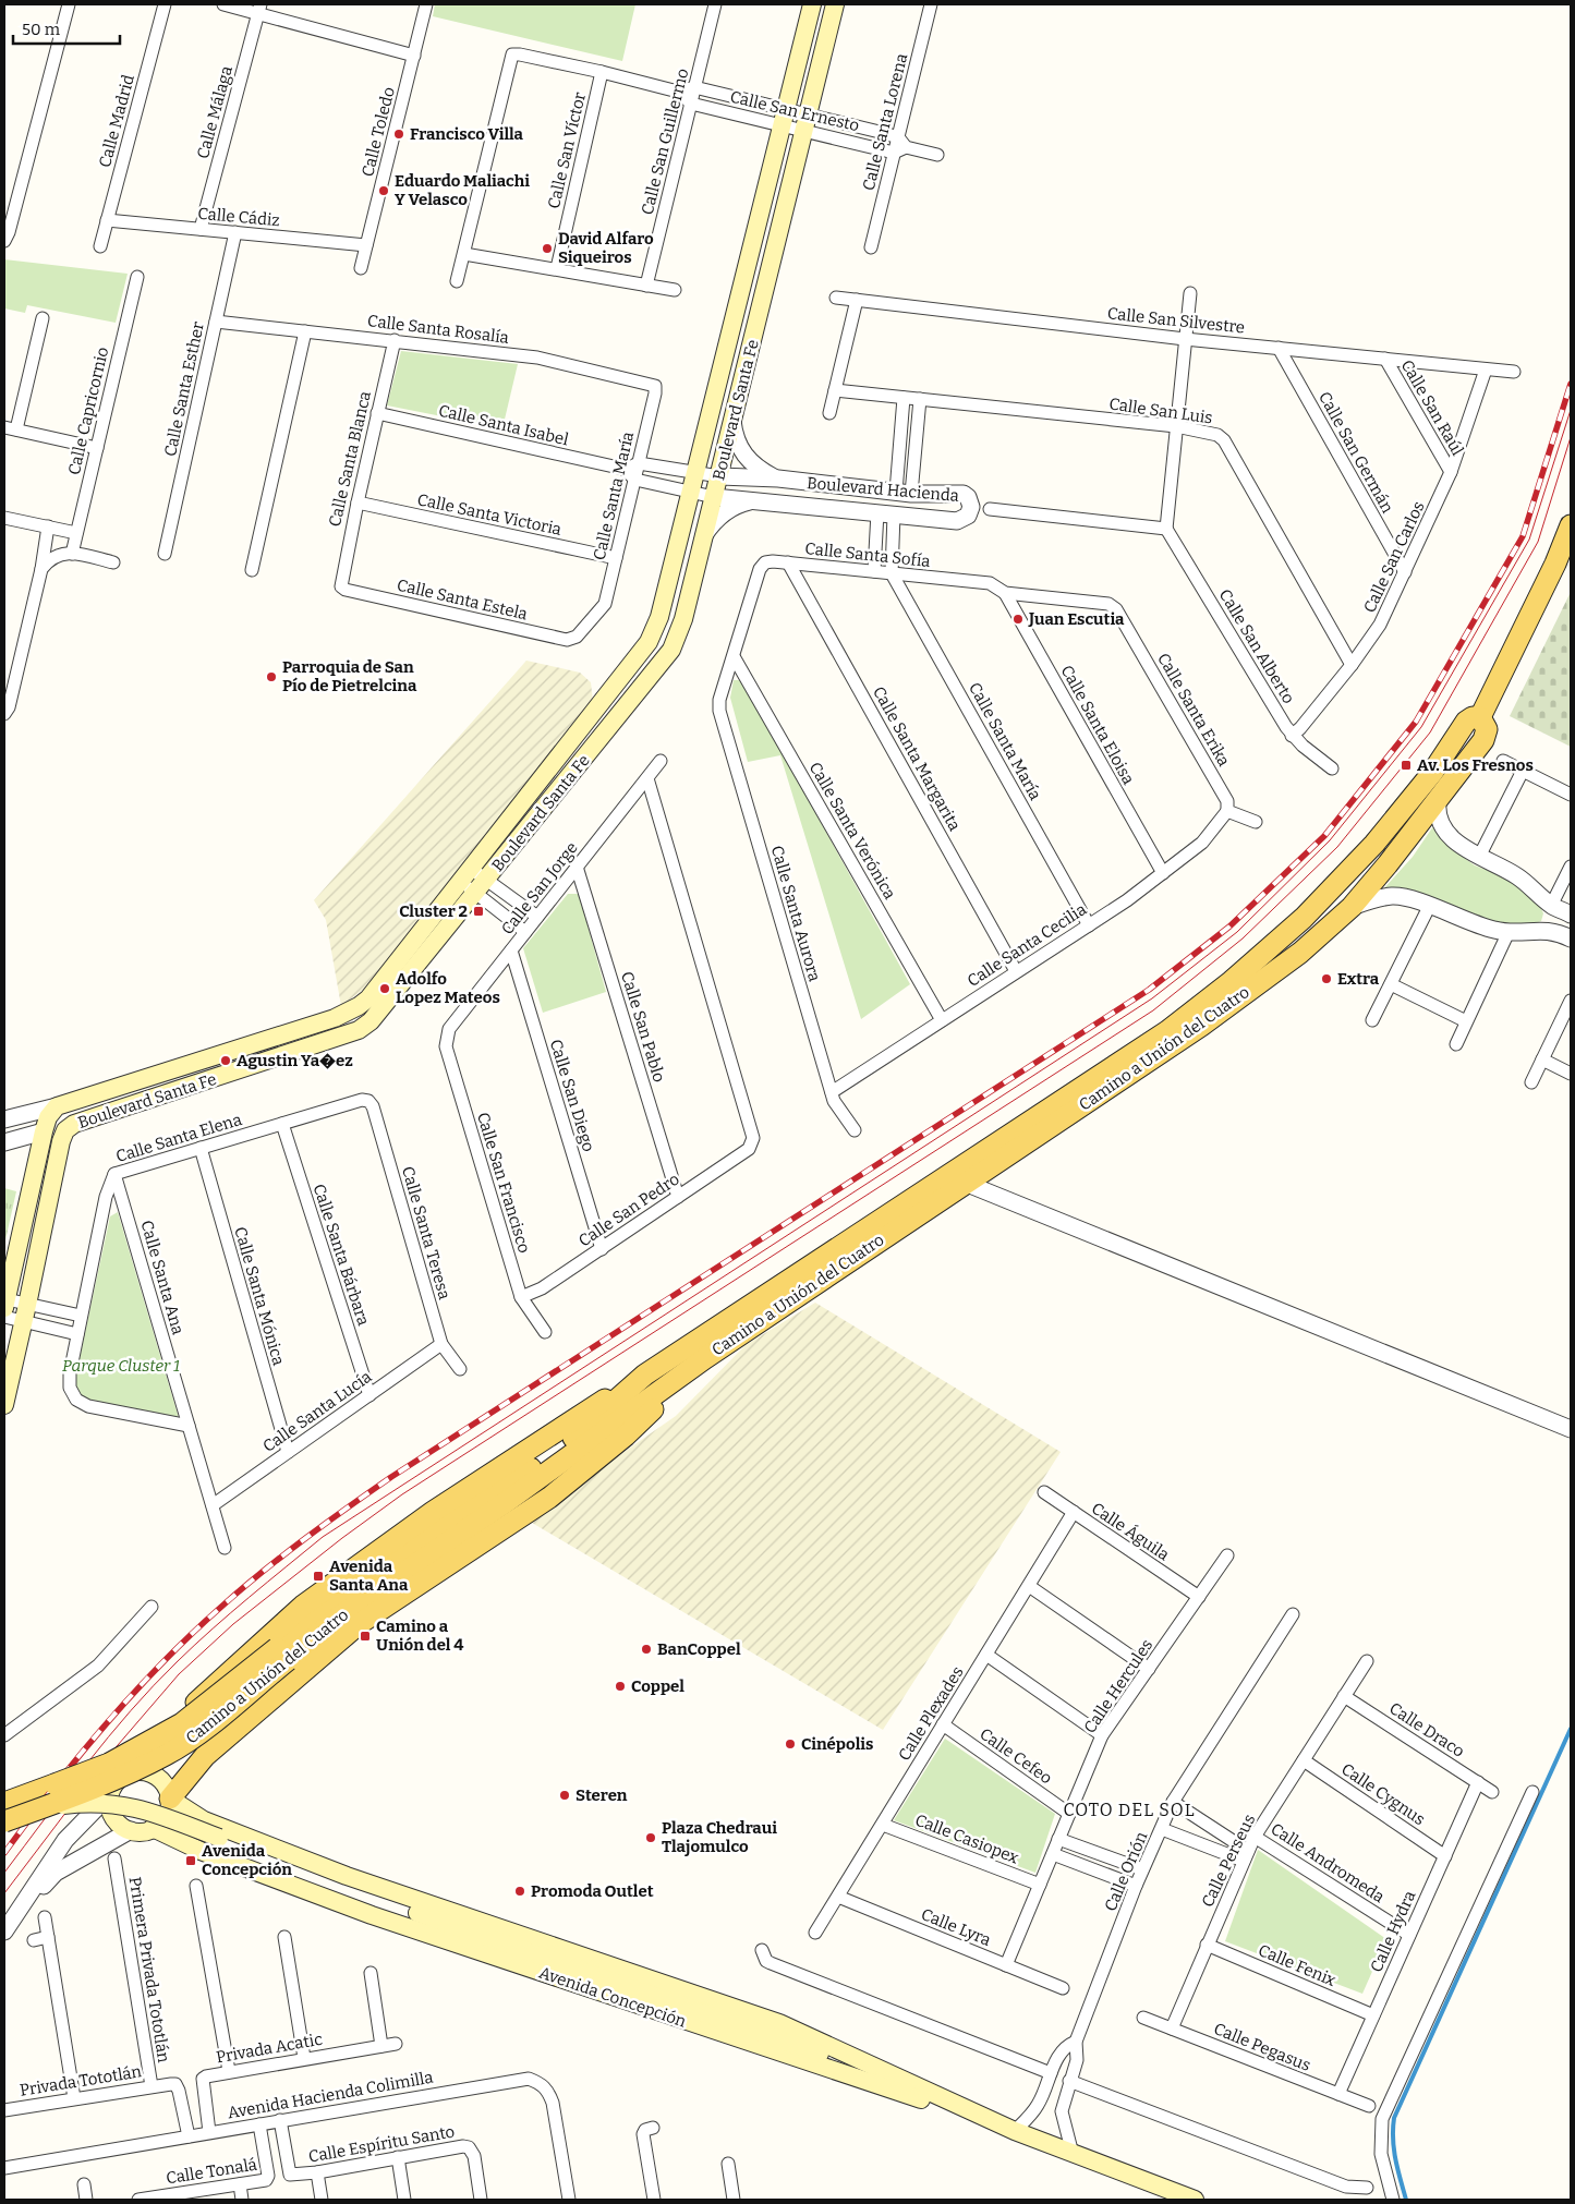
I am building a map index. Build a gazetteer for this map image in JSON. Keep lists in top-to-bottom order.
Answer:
{
  "streets": {
    "main road": ["Boulevard Santa Fe", "Camino a Unión del Cuatro", "Avenida Concepción"],
    "street": [
      "Calle San Ernesto",
      "Calle Málaga",
      "Calle Madrid",
      "Calle Santa Lorena",
      "Calle Toledo",
      "Calle San Guillermo",
      "Calle San Víctor",
      "Calle Cádiz",
      "Calle San Silvestre",
      "Calle Santa Rosalía",
      "Calle Santa Esther",
      "Calle San Raúl",
      "Calle Capricornio",
      "Calle San Luis",
      "Calle Santa Isabel",
      "Calle San Germán",
      "Calle Santa Blanca",
      "Boulevard Hacienda",
      "Calle Santa María",
      "Calle Santa Victoria",
      "Calle Santa Sofía",
      "Calle San Carlos",
      "Calle Santa Estela",
      "Calle San Alberto",
      "Calle Santa Erika",
      "Calle Santa Eloisa",
      "Calle Santa Margarita",
      "Calle Santa Verónica",
      "Calle San Jorge",
      "Calle Santa Aurora",
      "Calle Santa Cecilia",
      "Calle San Pablo",
      "Calle San Diego",
      "Calle Santa Elena",
      "Calle San Francisco",
      "Calle San Pedro",
      "Calle Santa Teresa",
      "Calle Santa Bárbara",
      "Calle Santa Ana",
      "Calle Santa Mónica",
      "Calle Santa Lucía",
      "Calle Águila",
      "Calle Hercules",
      "Calle Plexades",
      "Calle Draco",
      "Calle Cefeo",
      "Calle Cygnus",
      "Calle Casiopex",
      "Calle Perseus",
      "Calle Andromeda",
      "Calle Orión",
      "Calle Lyra",
      "Calle Hydra",
      "Calle Fenix",
      "Primera Privada Tototlán",
      "Calle Pegasus",
      "Privada Acatic",
      "Privada Tototlán",
      "Avenida Hacienda Colimilla",
      "Calle Espíritu Santo",
      "Calle Tonalá"
    ]
  },
  "crossings": [
    ["Calle San Ernesto", "Calle Santa Lorena"],
    ["Calle San Ernesto", "Calle San Guillermo"],
    ["Calle San Ernesto", "Calle San Víctor"],
    ["Calle San Ernesto", "Boulevard Santa Fe"],
    ["Calle Málaga", "Calle Cádiz"],
    ["Calle Madrid", "Calle Cádiz"],
    ["Calle Toledo", "Calle Cádiz"],
    ["Calle Cádiz", "Calle Santa Esther"],
    ["Calle San Silvestre", "Calle San Raúl"],
    ["Calle San Silvestre", "Calle San Germán"],
    ["Calle San Silvestre", "Calle San Carlos"],
    ["Calle Santa Rosalía", "Calle Santa Esther"],
    ["Calle Santa Rosalía", "Calle Santa Blanca"],
    ["Calle Santa Rosalía", "Calle Santa María"],
    ["Calle San Raúl", "Calle San Carlos"],
    ["Boulevard Santa Fe", "Boulevard Hacienda"],
    ["Calle San Luis", "Calle San Carlos"],
    ["Calle Santa Isabel", "Calle Santa Blanca"],
    ["Calle San Germán", "Calle San Carlos"],
    ["Calle Santa Blanca", "Calle Santa Victoria"],
    ["Calle Santa Blanca", "Calle Santa Estela"],
    ["Calle Santa María", "Calle Santa Victoria"],
    ["Calle Santa María", "Calle Santa Sofía"],
    ["Calle Santa María", "Calle Santa Estela"],
    ["Calle Santa María", "Calle Santa Cecilia"],
    ["Calle Santa Sofía", "Calle Santa Erika"],
    ["Calle Santa Sofía", "Calle Santa Eloisa"],
    ["Calle Santa Sofía", "Calle Santa Margarita"],
    ["Calle Santa Sofía", "Calle Santa Verónica"],
    ["Calle Santa Sofía", "Calle Santa Aurora"],
    ["Calle San Carlos", "Calle San Alberto"],
    ["Calle Santa Erika", "Calle Santa Cecilia"],
    ["Calle Santa Eloisa", "Calle Santa Cecilia"],
    ["Calle Santa Margarita", "Calle Santa Cecilia"],
    ["Calle Santa Verónica", "Calle Santa Cecilia"],
    ["Calle San Jorge", "Calle San Pablo"],
    ["Calle San Jorge", "Calle San Diego"],
    ["Calle San Jorge", "Calle San Francisco"],
    ["Calle San Jorge", "Calle San Pedro"],
    ["Calle Santa Aurora", "Calle Santa Cecilia"],
    ["Calle San Pablo", "Calle San Pedro"],
    ["Camino a Unión del Cuatro", "Avenida Concepción"],
    ["Calle San Diego", "Calle San Pedro"],
    ["Calle Santa Elena", "Calle Santa Teresa"],
    ["Calle Santa Elena", "Calle Santa Bárbara"],
    ["Calle Santa Elena", "Calle Santa Ana"],
    ["Calle Santa Elena", "Calle Santa Mónica"],
    ["Calle San Francisco", "Calle San Pedro"],
    ["Calle Santa Teresa", "Calle Santa Lucía"],
    ["Calle Santa Bárbara", "Calle Santa Lucía"],
    ["Calle Santa Ana", "Calle Santa Lucía"],
    ["Calle Santa Mónica", "Calle Santa Lucía"],
    ["Calle Águila", "Calle Hercules"],
    ["Calle Águila", "Calle Plexades"],
    ["Calle Hercules", "Calle Cefeo"],
    ["Calle Hercules", "Calle Casiopex"],
    ["Calle Hercules", "Calle Lyra"],
    ["Calle Plexades", "Calle Cefeo"],
    ["Calle Plexades", "Calle Casiopex"],
    ["Calle Plexades", "Calle Lyra"],
    ["Calle Draco", "Calle Perseus"],
    ["Calle Draco", "Calle Hydra"],
    ["Calle Cygnus", "Calle Perseus"],
    ["Calle Cygnus", "Calle Hydra"],
    ["Calle Perseus", "Calle Andromeda"],
    ["Calle Perseus", "Calle Fenix"],
    ["Calle Perseus", "Calle Pegasus"],
    ["Calle Andromeda", "Calle Hydra"],
    ["Calle Orión", "Avenida Concepción"],
    ["Calle Hydra", "Calle Fenix"],
    ["Calle Hydra", "Calle Pegasus"],
    ["Primera Privada Tototlán", "Privada Tototlán"],
    ["Privada Acatic", "Avenida Hacienda Colimilla"],
    ["Privada Tototlán", "Avenida Hacienda Colimilla"],
    ["Avenida Hacienda Colimilla", "Calle Espíritu Santo"],
    ["Avenida Hacienda Colimilla", "Calle Tonalá"]
  ],
  "districts": ["COTO DEL SOL"],
  "parks": ["Parque Cluster 1"],
  "places": {
    "other": [
      "Francisco Villa",
      "Eduardo Maliachi Y Velasco",
      "David Alfaro Siqueiros",
      "Juan Escutia",
      "Parroquia de San Pío de Pietrelcina",
      "Extra",
      "Adolfo Lopez Mateos",
      "Agustin Ya�ez",
      "BanCoppel",
      "Coppel",
      "Cinépolis",
      "Steren",
      "Plaza Chedraui Tlajomulco",
      "Promoda Outlet"
    ],
    "transit": [
      "Av. Los Fresnos",
      "Cluster 2",
      "Avenida Santa Ana",
      "Camino a Unión del 4",
      "Avenida Concepción"
    ]
  },
  "scale_bar": "50 m"
}
